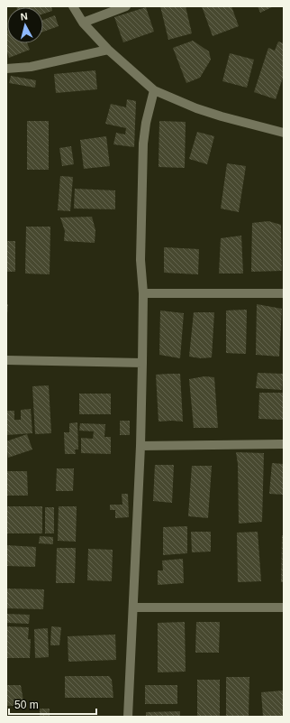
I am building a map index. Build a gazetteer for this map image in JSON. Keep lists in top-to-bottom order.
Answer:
{
  "scale_bar": "50 m",
  "north": "top"
}
